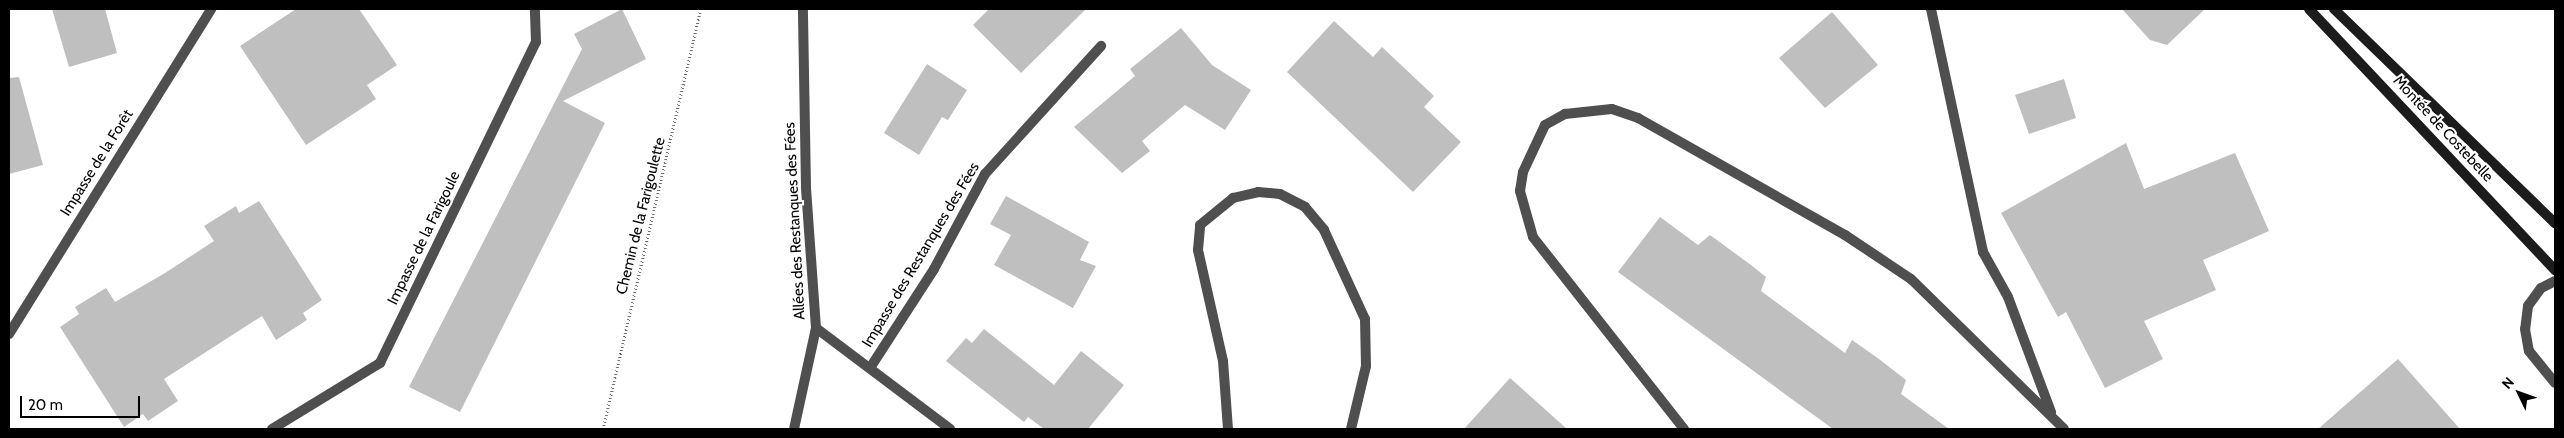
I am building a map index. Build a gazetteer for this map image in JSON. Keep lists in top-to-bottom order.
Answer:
{
  "streets": {
    "main road": ["Montée de Costebelle"],
    "street": [
      "Impasse de la Forêt",
      "Allées des Restanques des Fées",
      "Impasse de la Farigoule",
      "Impasse des Restanques des Fées"
    ],
    "path": ["Chemin de la Farigoulette"]
  },
  "crossings": [
    ["Allées des Restanques des Fées", "Impasse des Restanques des Fées"]
  ],
  "scale_bar": "20 m",
  "north": "top left"
}
